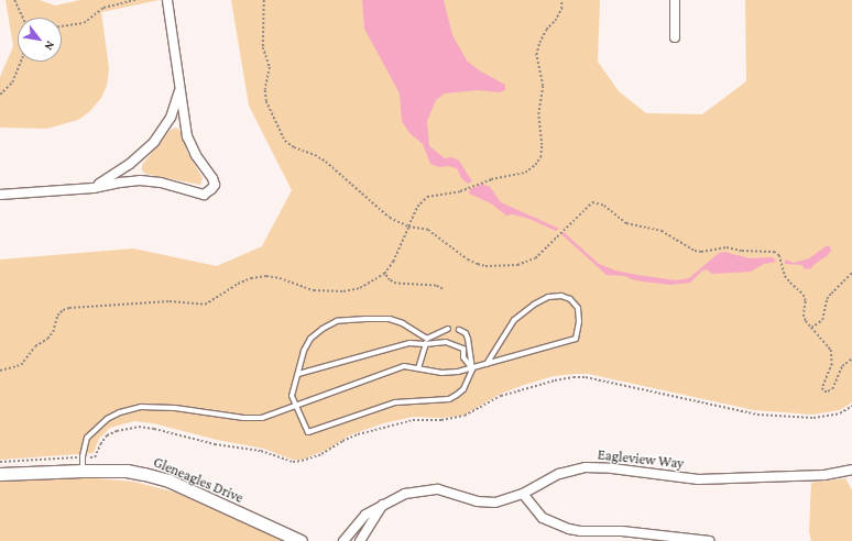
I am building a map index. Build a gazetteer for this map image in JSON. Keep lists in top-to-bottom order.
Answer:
{
  "streets": {
    "street": ["Eagleview Way", "Gleneagles Drive"]
  },
  "north": "bottom right"
}
